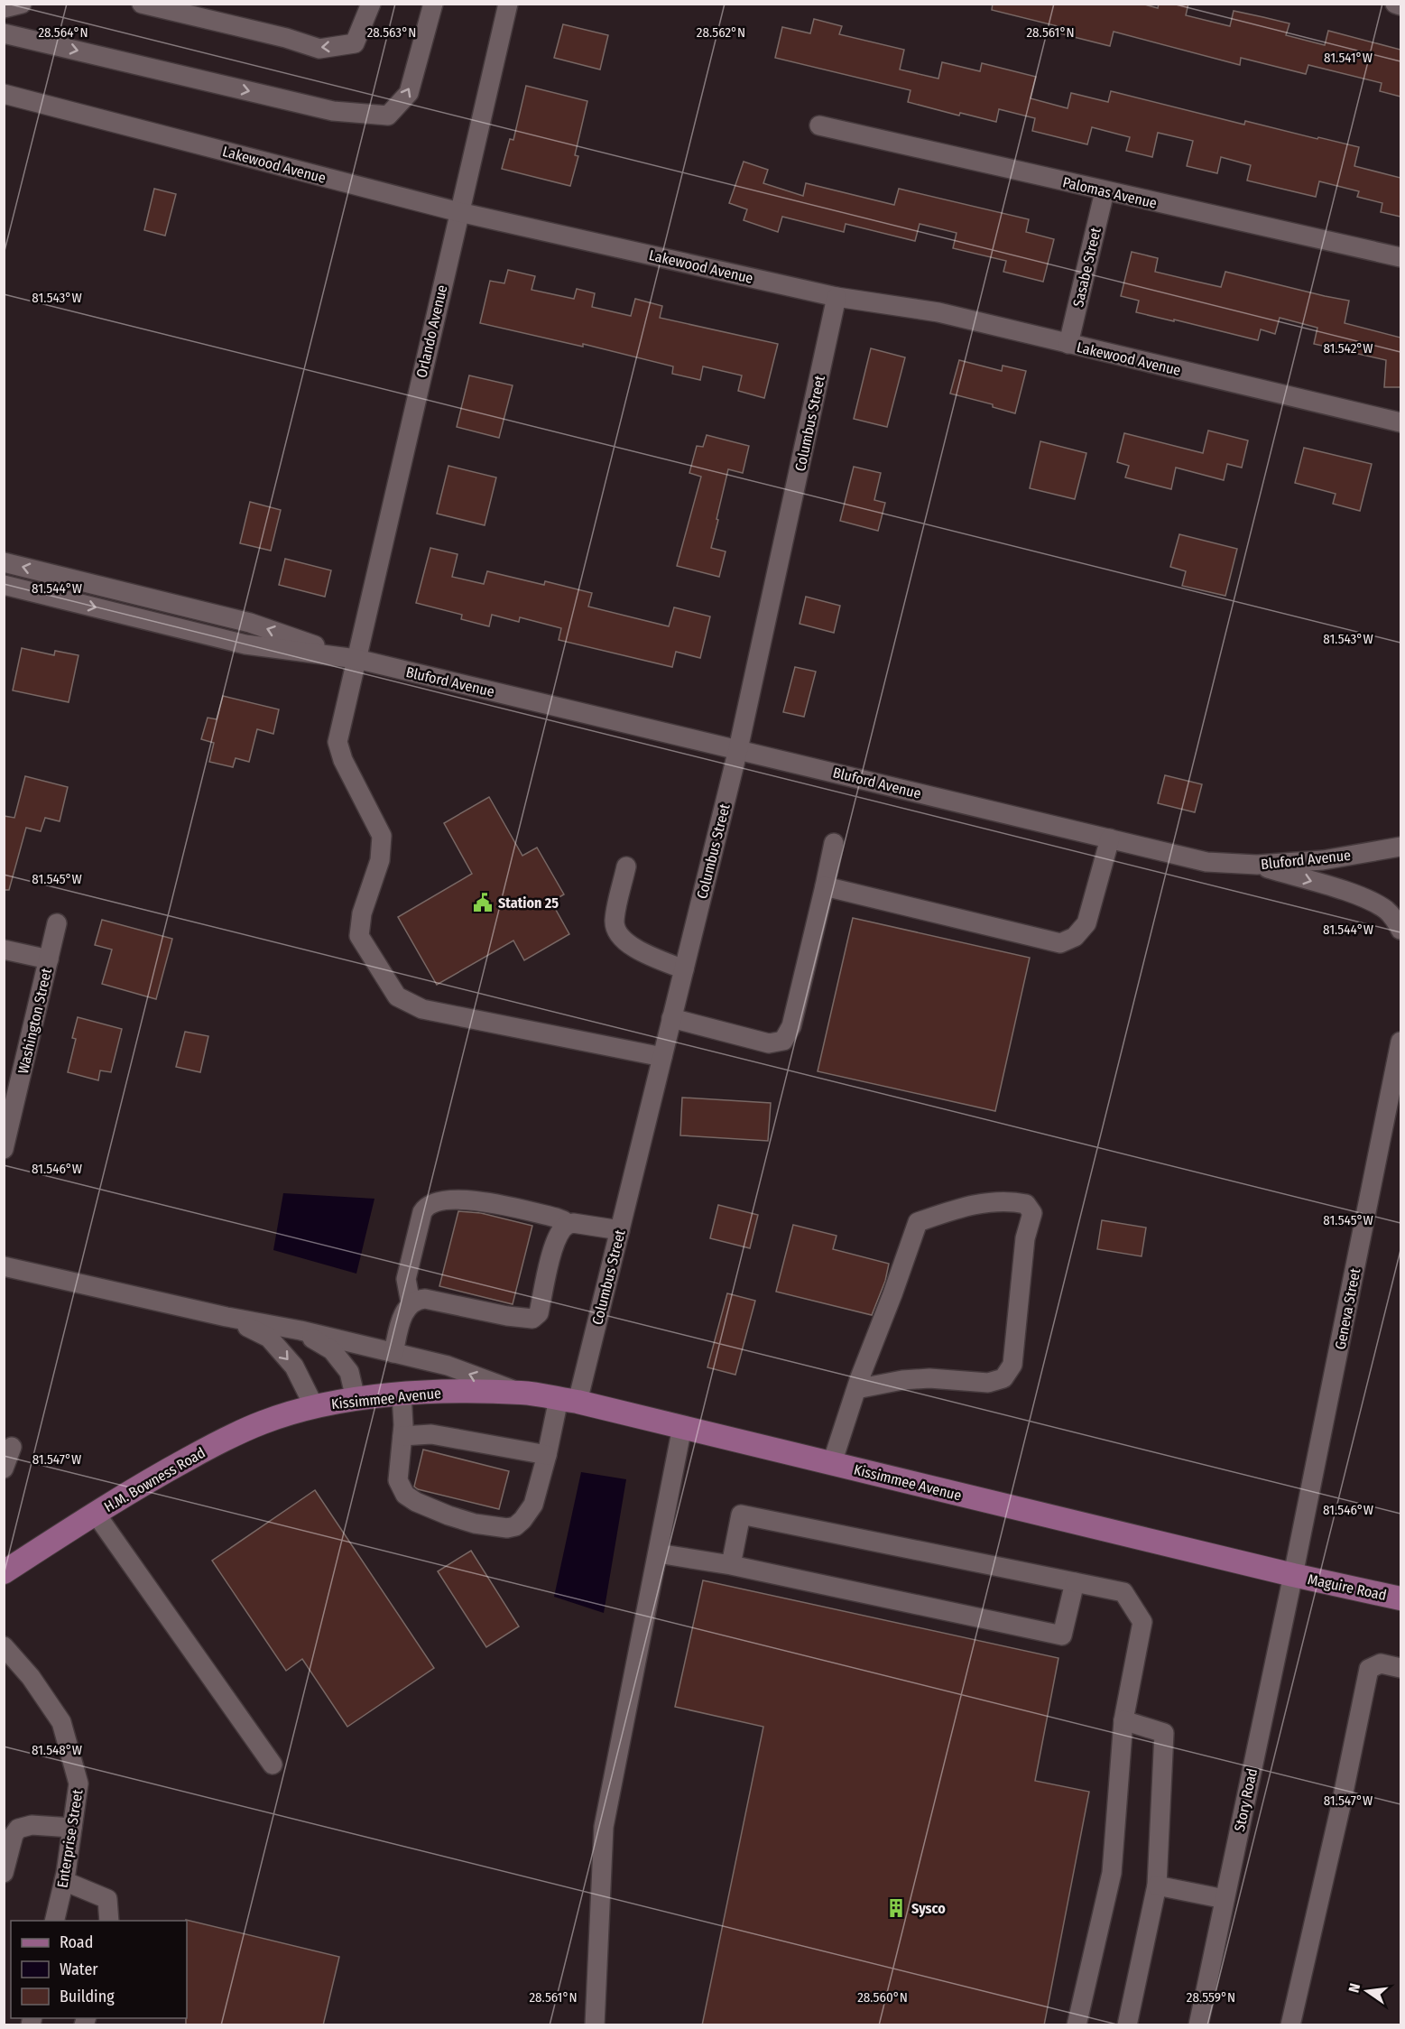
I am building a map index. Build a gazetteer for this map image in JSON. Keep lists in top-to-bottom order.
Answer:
{
  "streets": {
    "main road": ["Kissimmee Avenue", "H.M. Bowness Road", "Maguire Road"],
    "street": [
      "Lakewood Avenue",
      "Palomas Avenue",
      "Sasabe Street",
      "Orlando Avenue",
      "Columbus Street",
      "Bluford Avenue",
      "Washington Street",
      "Geneva Street",
      "Story Road",
      "Enterprise Street"
    ]
  },
  "crossings": [
    ["Lakewood Avenue", "Sasabe Street"],
    ["Lakewood Avenue", "Orlando Avenue"],
    ["Lakewood Avenue", "Columbus Street"],
    ["Palomas Avenue", "Sasabe Street"],
    ["Orlando Avenue", "Columbus Street"],
    ["Orlando Avenue", "Bluford Avenue"],
    ["Columbus Street", "Bluford Avenue"],
    ["Columbus Street", "Kissimmee Avenue"],
    ["Geneva Street", "Kissimmee Avenue"],
    ["Geneva Street", "Maguire Road"],
    ["Geneva Street", "Story Road"],
    ["Kissimmee Avenue", "H.M. Bowness Road"],
    ["Kissimmee Avenue", "Maguire Road"],
    ["Kissimmee Avenue", "Story Road"],
    ["Maguire Road", "Story Road"]
  ],
  "places": {
    "public building": ["Station 25"],
    "building": ["Sysco"]
  },
  "legend": ["Road", "Water", "Building"],
  "north": "left",
  "coordinates": [
    "28.564°N",
    "28.563°N",
    "28.562°N",
    "28.561°N",
    "81.541°W",
    "81.543°W",
    "81.542°W",
    "81.544°W",
    "81.545°W",
    "81.546°W",
    "81.547°W",
    "81.548°W",
    "28.560°N",
    "28.559°N"
  ]
}
